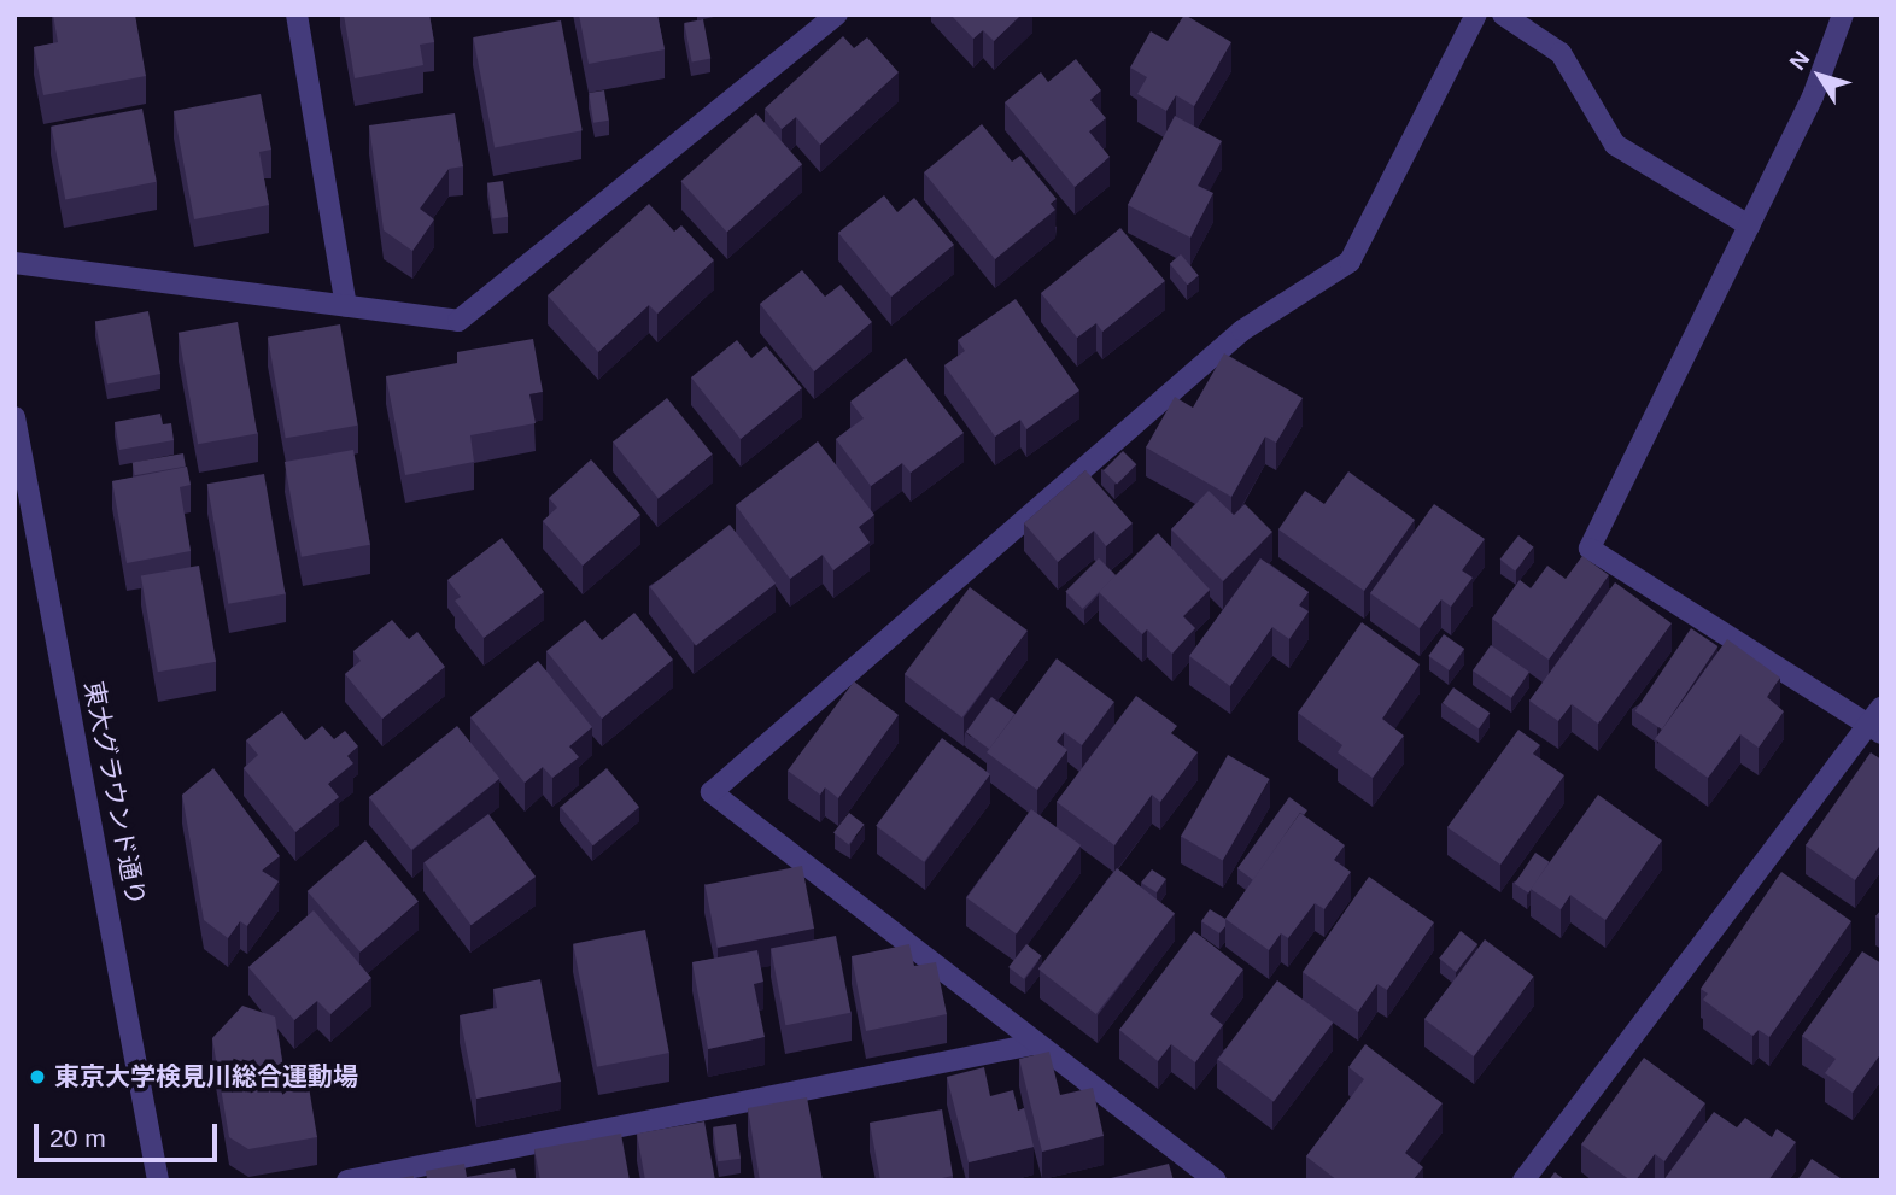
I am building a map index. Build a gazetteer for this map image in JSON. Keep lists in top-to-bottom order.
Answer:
{
  "streets": {
    "street": ["東大グラウンド通り"]
  },
  "places": ["東京大学検見川総合運動場"],
  "scale_bar": "20 m",
  "north": "top left"
}
